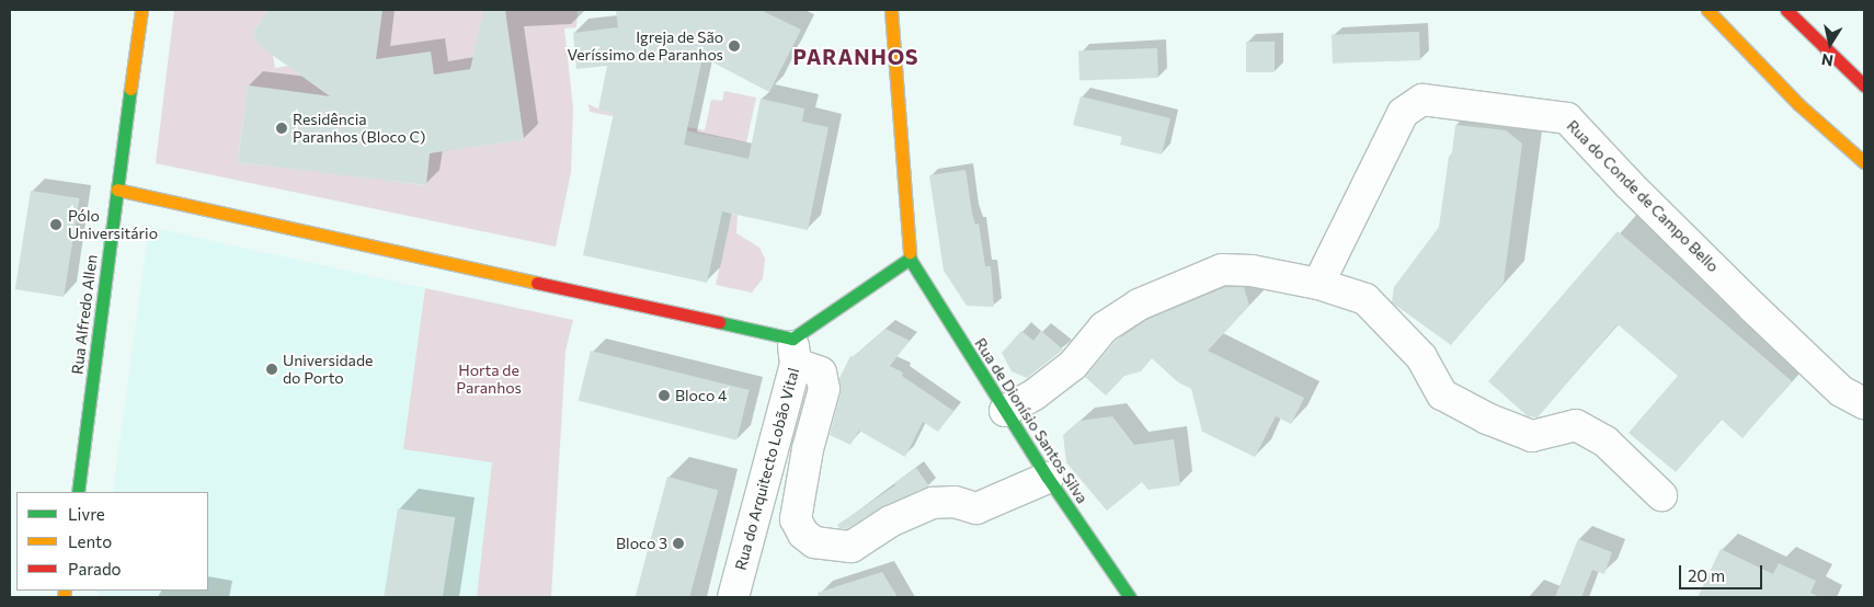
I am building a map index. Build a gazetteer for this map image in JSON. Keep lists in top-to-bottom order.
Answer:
{
  "streets": {
    "main road": ["Rua Alfredo Allen", "Rua de Dionísio Santos Silva"],
    "street": ["Rua do Conde de Campo Bello", "Rua do Arquitecto Lobão Vital"]
  },
  "districts": ["PARANHOS"],
  "parks": ["Horta de Paranhos"],
  "places": [
    "Igreja de São Veríssimo de Paranhos",
    "Residência Paranhos (Bloco C)",
    "Pólo Universitário",
    "Universidade do Porto",
    "Bloco 4",
    "Bloco 3"
  ],
  "legend": ["Livre", "Lento", "Parado"],
  "scale_bar": "20 m",
  "north": "bottom"
}
